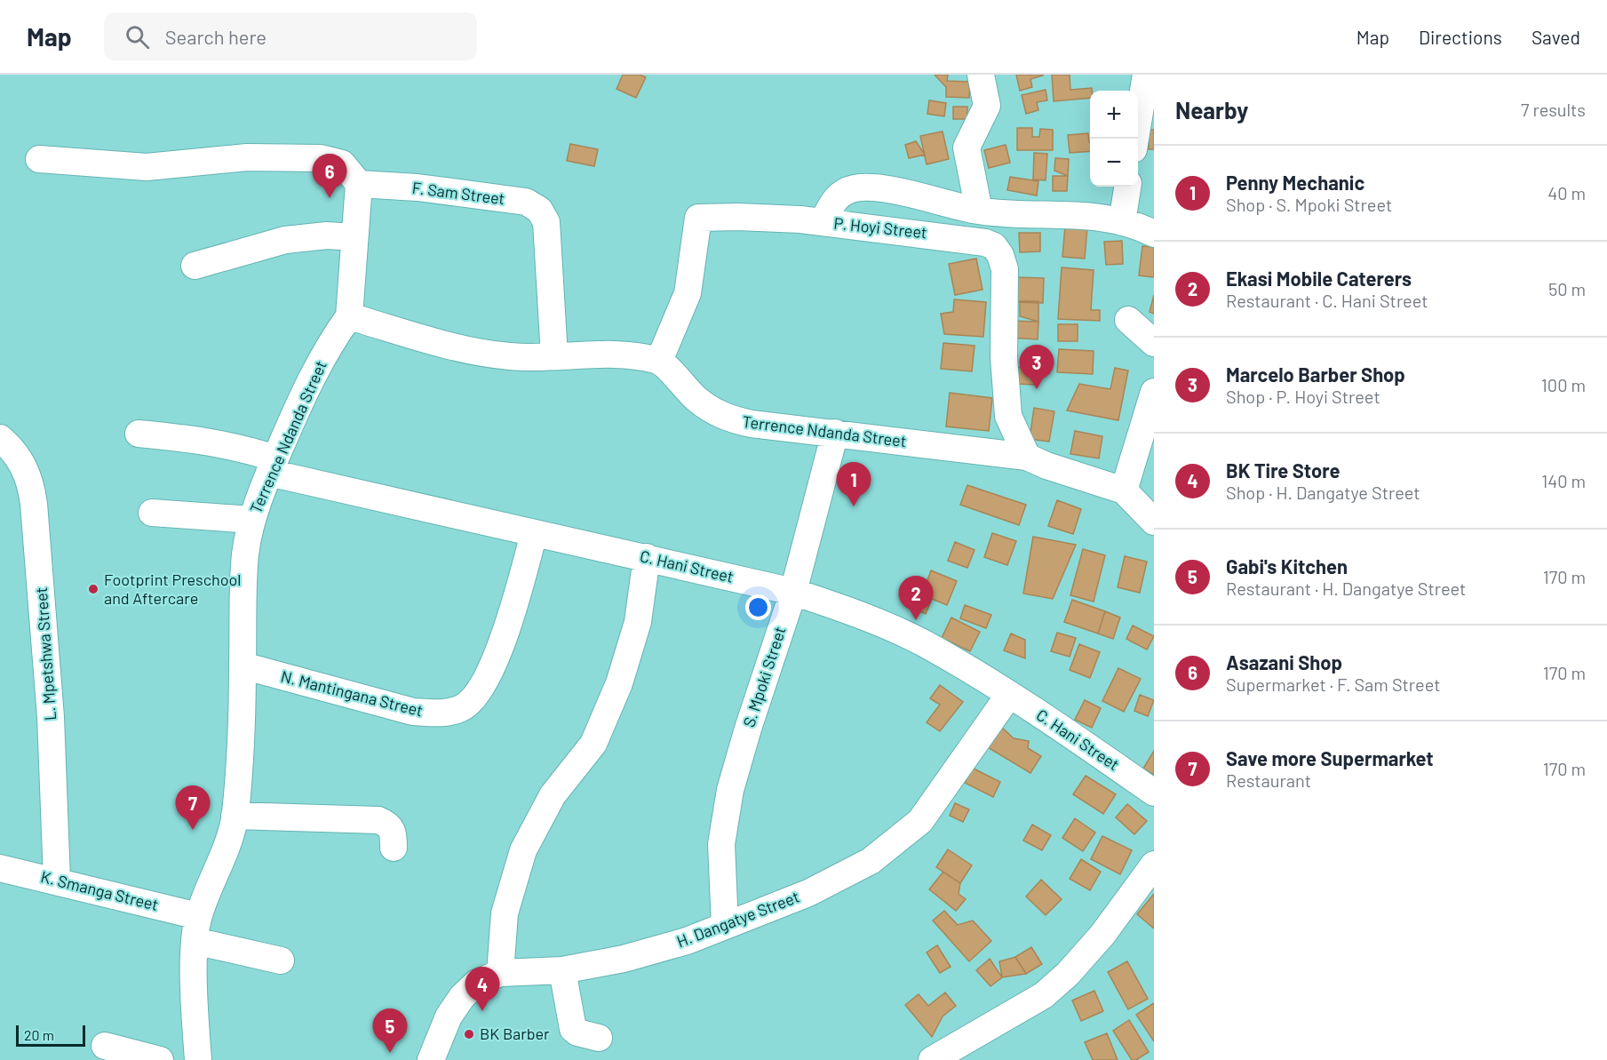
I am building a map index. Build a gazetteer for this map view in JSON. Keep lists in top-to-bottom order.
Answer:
{
  "streets": {
    "street": [
      "F. Sam Street",
      "P. Hoyi Street",
      "Terrence Ndanda Street",
      "C. Hani Street",
      "L. Mpetshwa Street",
      "S. Mpoki Street",
      "N. Mantingana Street",
      "K. Smanga Street",
      "H. Dangatye Street"
    ]
  },
  "crossings": [
    ["P. Hoyi Street", "Terrence Ndanda Street"],
    ["Terrence Ndanda Street", "C. Hani Street"],
    ["Terrence Ndanda Street", "S. Mpoki Street"],
    ["Terrence Ndanda Street", "N. Mantingana Street"],
    ["Terrence Ndanda Street", "K. Smanga Street"],
    ["C. Hani Street", "S. Mpoki Street"],
    ["C. Hani Street", "N. Mantingana Street"],
    ["C. Hani Street", "H. Dangatye Street"],
    ["L. Mpetshwa Street", "K. Smanga Street"],
    ["S. Mpoki Street", "H. Dangatye Street"]
  ],
  "places": ["Footprint Preschool and Aftercare", "BK Barber"],
  "scale_bar": "20 m",
  "page": {
    "header": "Map",
    "search": "Search here",
    "nav": ["Map", "Directions", "Saved"],
    "heading": ["Nearby", "7 results"],
    "map_buttons": ["+", "−"],
    "list": [
      {
        "mark": "1",
        "name": "Penny Mechanic",
        "note": "Shop · S. Mpoki Street",
        "value": "40 m"
      },
      {
        "mark": "2",
        "name": "Ekasi Mobile Caterers",
        "note": "Restaurant · C. Hani Street",
        "value": "50 m"
      },
      {
        "mark": "3",
        "name": "Marcelo Barber Shop",
        "note": "Shop · P. Hoyi Street",
        "value": "100 m"
      },
      {
        "mark": "4",
        "name": "BK Tire Store",
        "note": "Shop · H. Dangatye Street",
        "value": "140 m"
      },
      {
        "mark": "5",
        "name": "Gabi's Kitchen",
        "note": "Restaurant · H. Dangatye Street",
        "value": "170 m"
      },
      {
        "mark": "6",
        "name": "Asazani Shop",
        "note": "Supermarket · F. Sam Street",
        "value": "170 m"
      },
      {
        "mark": "7",
        "name": "Save more Supermarket",
        "note": "Restaurant",
        "value": "170 m"
      }
    ],
    "pins": [
      "6",
      "3",
      "1",
      "2",
      "7",
      "4",
      "5"
    ],
    "scale": "20 m"
  }
}
